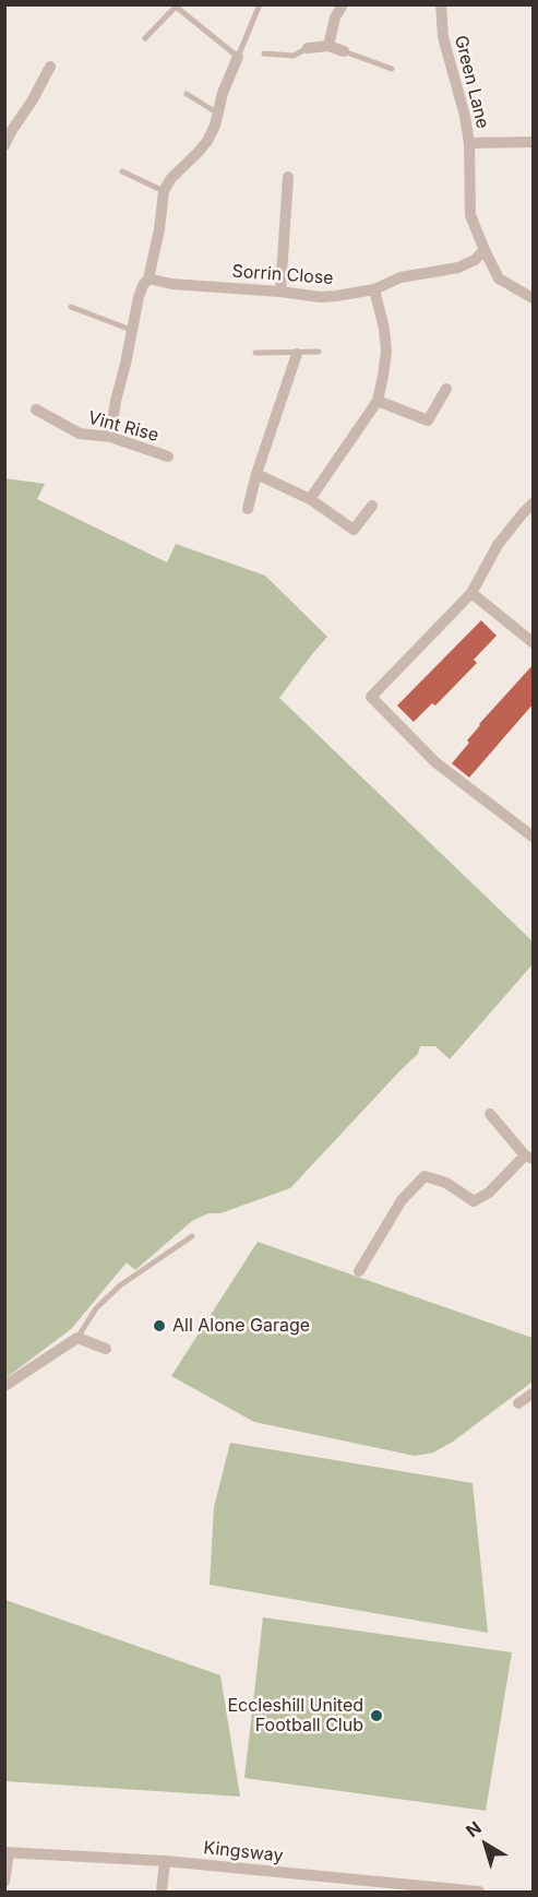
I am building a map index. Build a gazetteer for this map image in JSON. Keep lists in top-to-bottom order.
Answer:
{
  "streets": {
    "street": [
      "Green Lane",
      "Sorrin Close",
      "Vint Rise",
      "Kingsway"
    ]
  },
  "crossings": [
    ["Green Lane", "Sorrin Close"]
  ],
  "places": ["All Alone Garage", "Eccleshill United Football Club"],
  "north": "top left"
}
